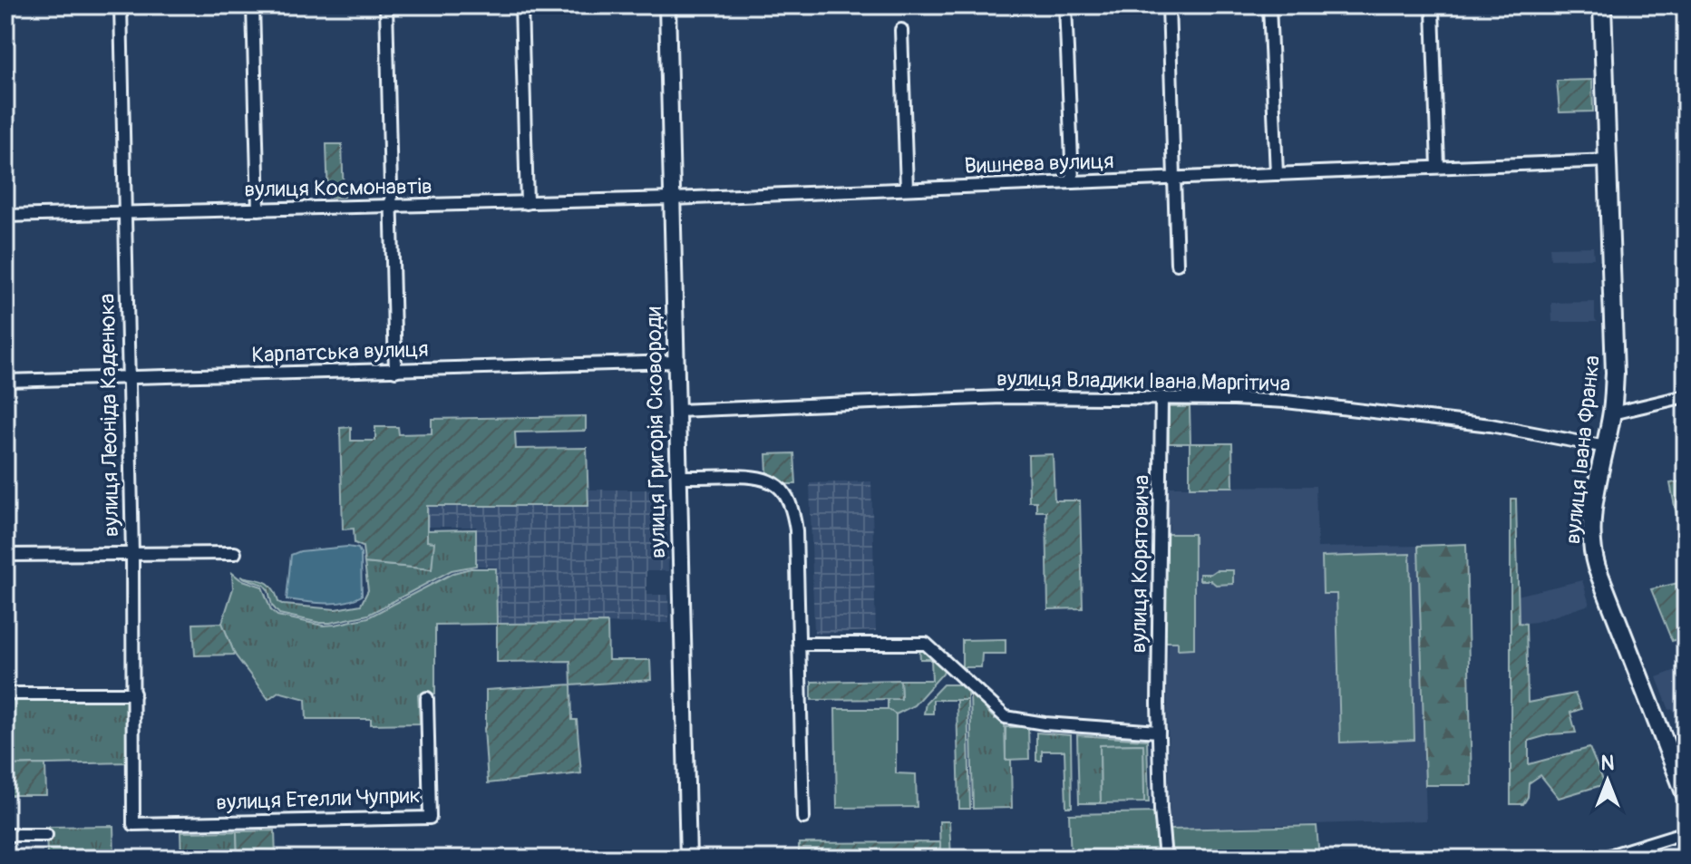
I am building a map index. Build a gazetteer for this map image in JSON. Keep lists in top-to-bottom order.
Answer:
{
  "streets": {
    "main road": ["вулиця Григорія Сковороди", "вулиця Івана Франка"],
    "street": [
      "Вишнева вулиця",
      "вулиця Космонавтів",
      "Карпатська вулиця",
      "вулиця Владики Івана Маргітича",
      "вулиця Леоніда Каденюка",
      "вулиця Корятовича",
      "вулиця Етелли Чуприк"
    ]
  },
  "crossings": [
    ["Вишнева вулиця", "вулиця Космонавтів"],
    ["Вишнева вулиця", "вулиця Григорія Сковороди"],
    ["Вишнева вулиця", "вулиця Івана Франка"],
    ["вулиця Космонавтів", "вулиця Леоніда Каденюка"],
    ["вулиця Космонавтів", "вулиця Григорія Сковороди"],
    ["Карпатська вулиця", "вулиця Леоніда Каденюка"],
    ["Карпатська вулиця", "вулиця Григорія Сковороди"],
    ["вулиця Владики Івана Маргітича", "вулиця Григорія Сковороди"],
    ["вулиця Владики Івана Маргітича", "вулиця Івана Франка"],
    ["вулиця Владики Івана Маргітича", "вулиця Корятовича"],
    ["вулиця Леоніда Каденюка", "вулиця Етелли Чуприк"]
  ],
  "north": "top"
}
